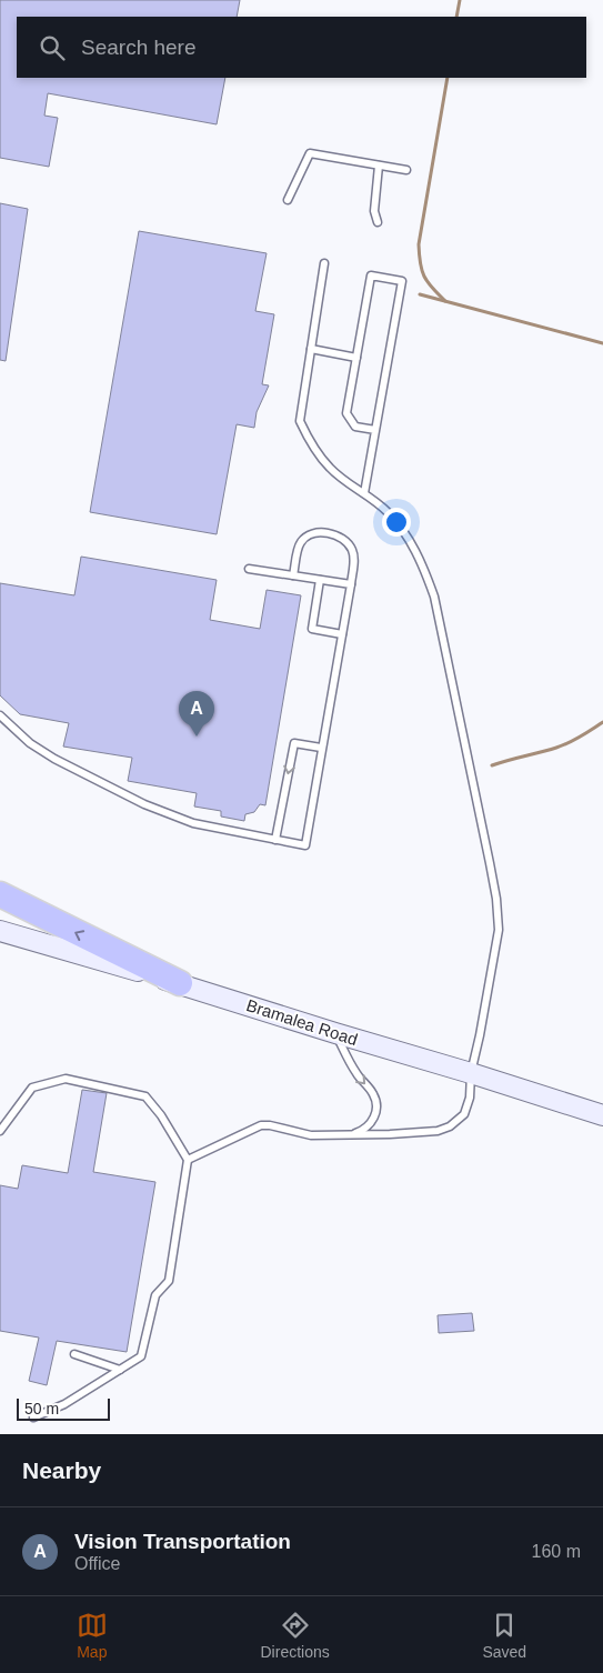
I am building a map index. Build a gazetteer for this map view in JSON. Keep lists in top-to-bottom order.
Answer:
{
  "streets": {
    "main road": ["Bramalea Road"]
  },
  "scale_bar": "50 m",
  "page": {
    "search": "Search here",
    "pins": "A",
    "scale": "50 m",
    "heading": "Nearby",
    "list": [
      {
        "mark": "A",
        "name": "Vision Transportation",
        "note": "Office",
        "value": "160 m"
      }
    ],
    "nav": ["Map", "Directions", "Saved"]
  }
}
